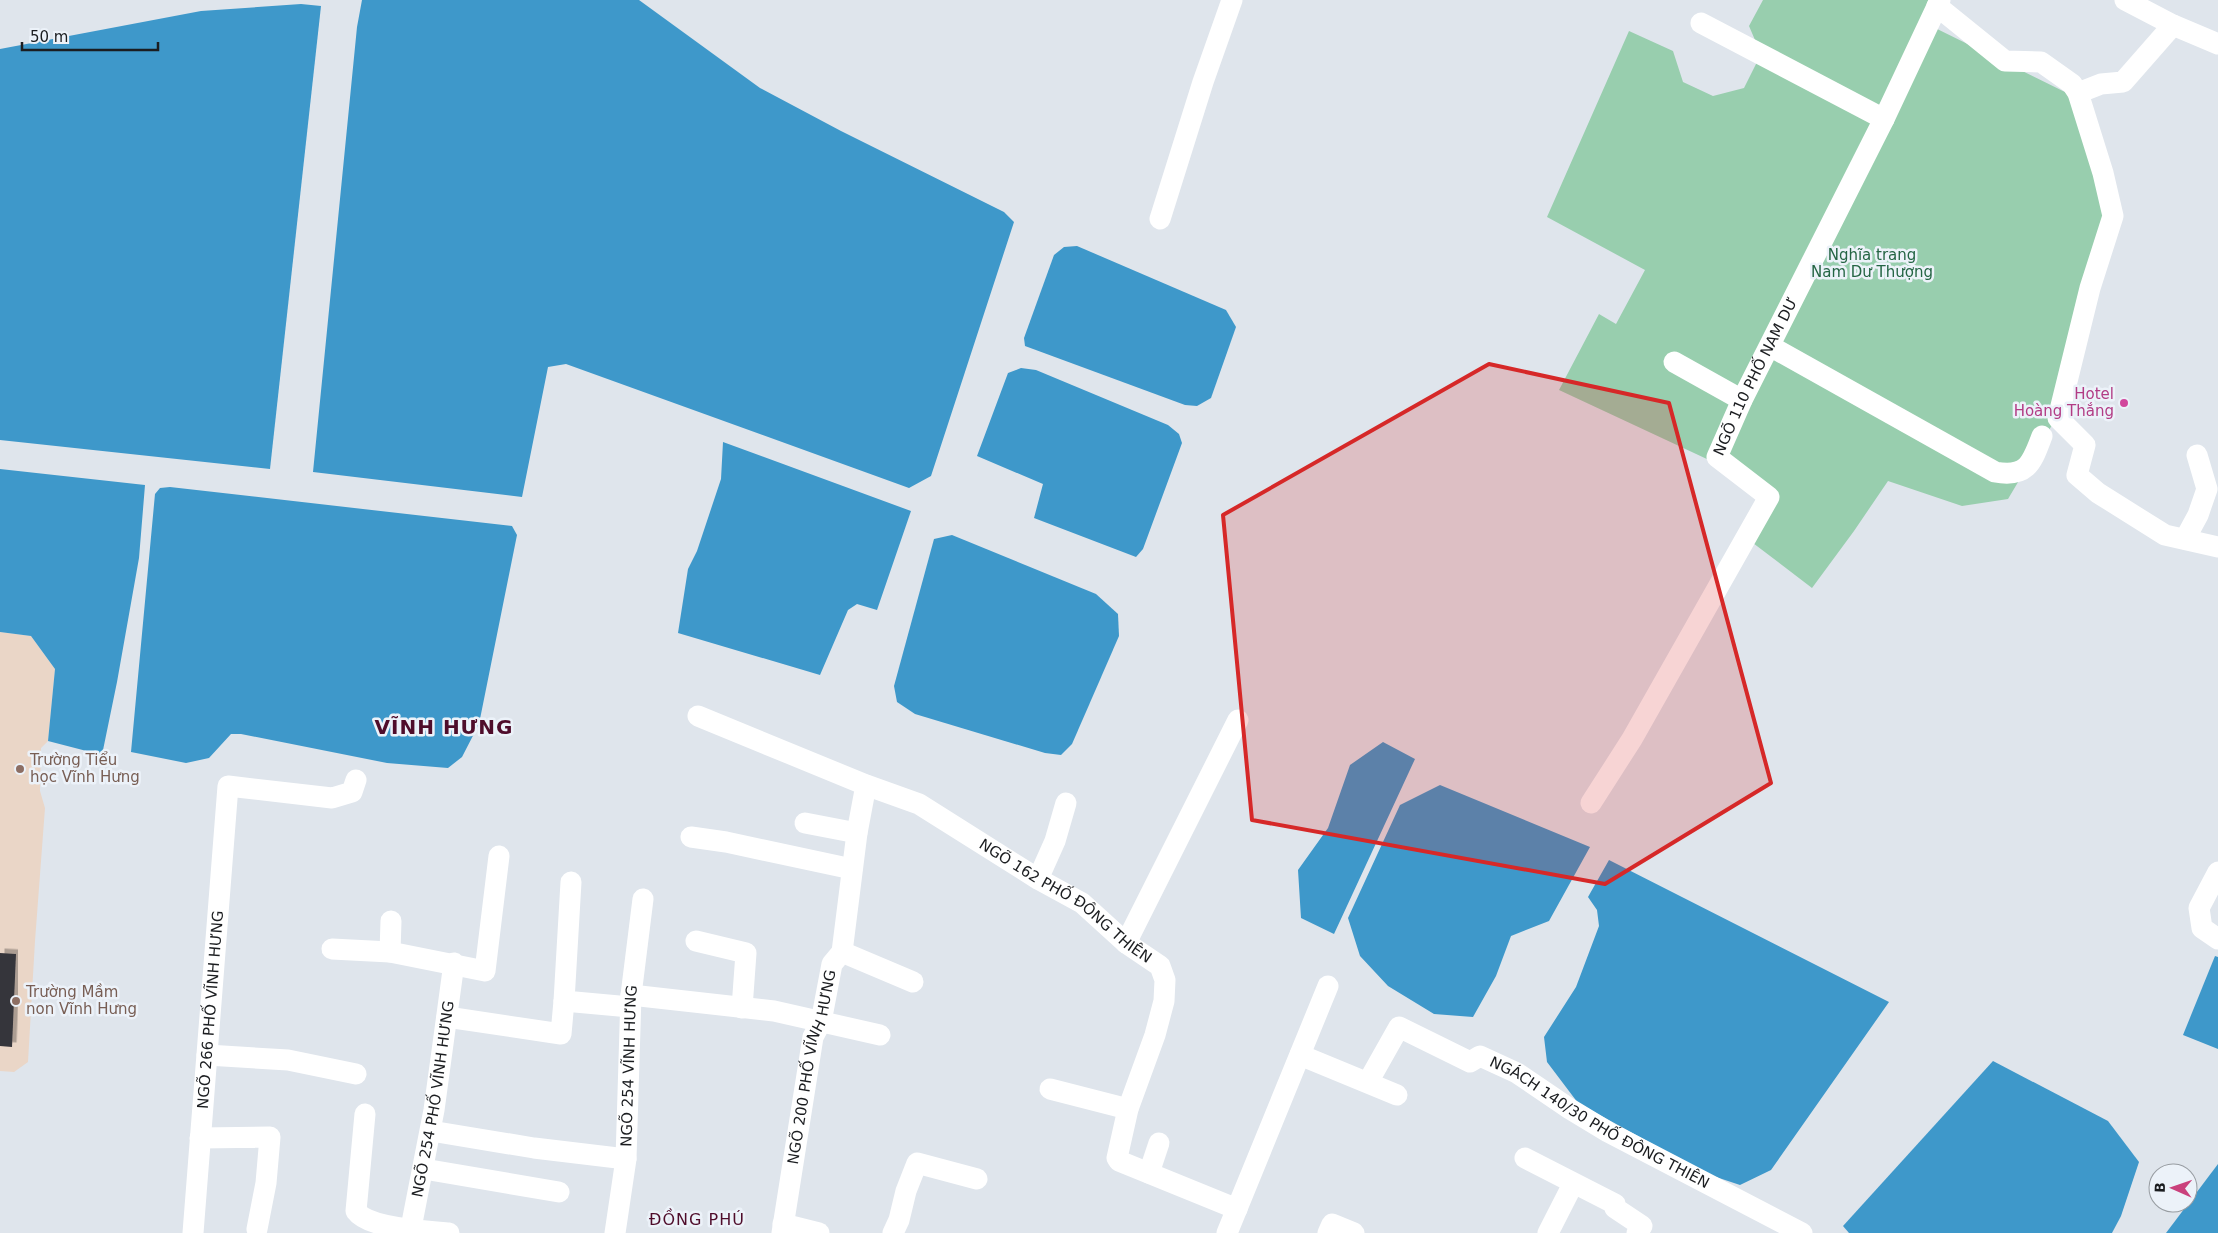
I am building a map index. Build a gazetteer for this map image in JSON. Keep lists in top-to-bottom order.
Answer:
{
  "streets": {
    "street": [
      "NGÕ 110 PHỐ NAM DƯ",
      "NGÕ 162 PHỐ ĐÔNG THIÊN",
      "NGÕ 266 PHỐ VĨNH HƯNG",
      "NGÕ 254 VĨNH HƯNG",
      "NGÕ 200 PHỐ VĨNH HƯNG",
      "NGÕ 254 PHỐ VĨNH HƯNG",
      "NGÁCH 140/30 PHỐ ĐÔNG THIÊN"
    ]
  },
  "crossings": [
    ["NGÕ 162 PHỐ ĐÔNG THIÊN", "NGÕ 200 PHỐ VĨNH HƯNG"]
  ],
  "districts": ["VĨNH HƯNG", "ĐỒNG PHÚ"],
  "parks": ["Nghĩa trang Nam Dư Thượng"],
  "places": ["Hotel Hoàng Thắng", "Trường Tiểu học Vĩnh Hưng", "Trường Mầm non Vĩnh Hưng"],
  "scale_bar": "50 m",
  "north": "left"
}
